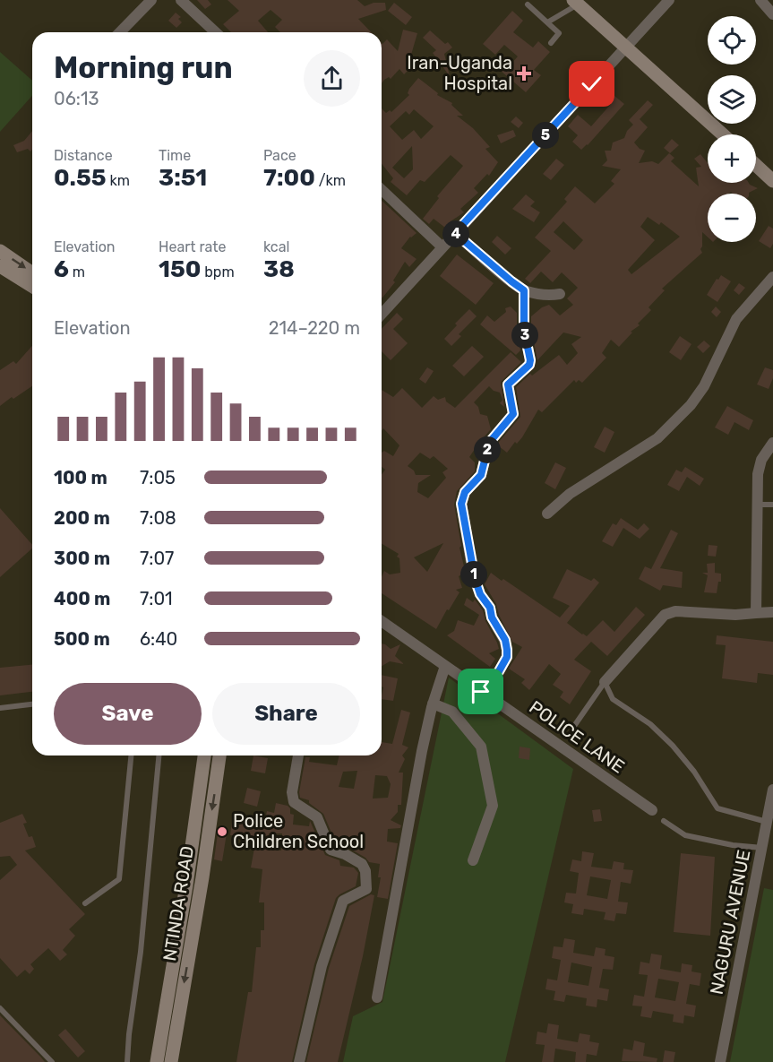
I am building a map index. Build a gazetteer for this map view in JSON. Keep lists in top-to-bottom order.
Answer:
{
  "streets": {
    "main road": ["NTINDA ROAD"],
    "street": ["POLICE LANE", "NAGURU AVENUE"]
  },
  "places": {
    "health": ["Iran-Uganda Hospital"],
    "other": ["Police Children School"]
  },
  "page": {
    "map_buttons": ["+", "−"],
    "heading": ["Morning run", "06:13"],
    "pins": [
      "5",
      "4",
      "3",
      "2",
      "1"
    ],
    "stats": [
      ["Distance", "0.55 km"],
      ["Time", "3:51"],
      ["Pace", "7:00 /km"],
      ["Elevation", "6 m"],
      ["Heart rate", "150 bpm"],
      ["kcal", "38"]
    ],
    "chart": ["Elevation", "214–220 m"],
    "list": [
      {
        "name": "100 m",
        "note": "7:05"
      },
      {
        "name": "200 m",
        "note": "7:08"
      },
      {
        "name": "300 m",
        "note": "7:07"
      },
      {
        "name": "400 m",
        "note": "7:01"
      },
      {
        "name": "500 m",
        "note": "6:40"
      }
    ],
    "buttons": ["Save", "Share"]
  }
}
